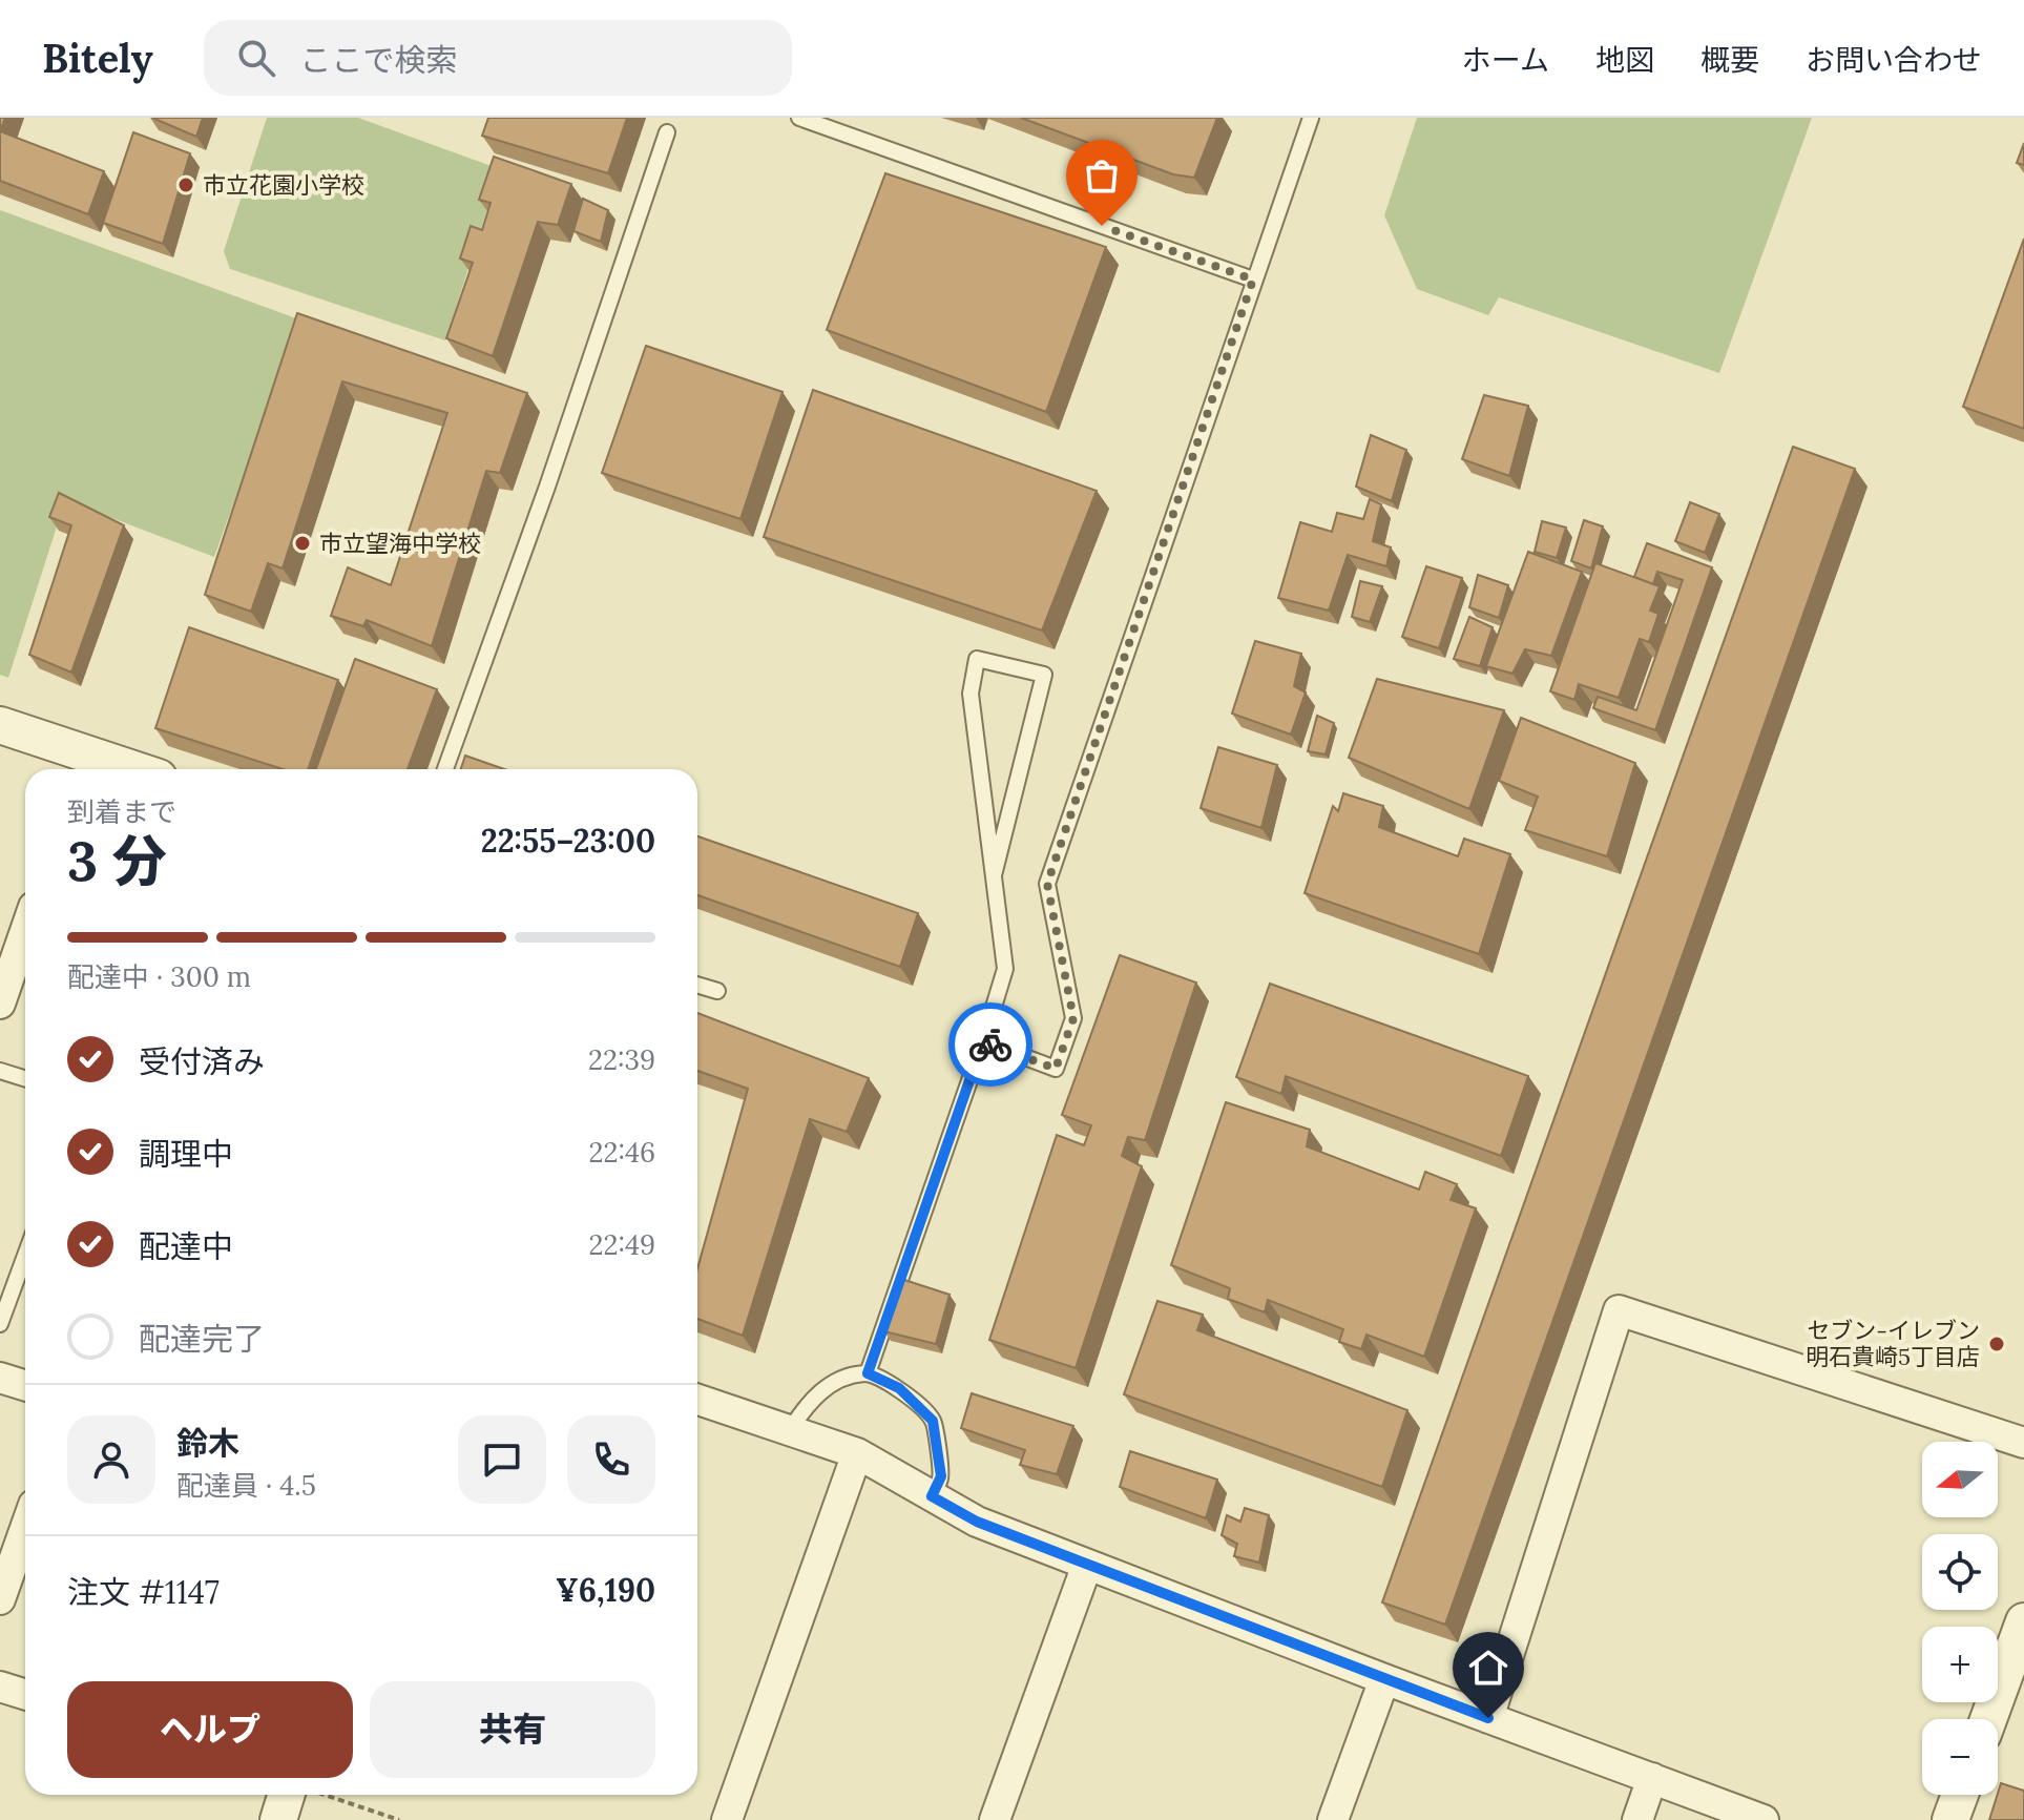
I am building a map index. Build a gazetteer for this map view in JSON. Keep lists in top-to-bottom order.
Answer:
{
  "places": ["市立花園小学校", "市立望海中学校", "セブン-イレブン 明石貴崎5丁目店"],
  "north": "left",
  "page": {
    "header": "Bitely",
    "search": "ここで検索",
    "nav": [
      "ホーム",
      "地図",
      "概要",
      "お問い合わせ"
    ],
    "heading": ["3 分", "到着まで", "22:55–23:00"],
    "panel": [
      "鈴木",
      "配達員 · 4.5",
      "注文 #1147",
      "¥6,190"
    ],
    "bar": "配達中 · 300 m",
    "list": [
      ["受付済み", "22:39"],
      ["調理中", "22:46"],
      ["配達中", "22:49"],
      "配達完了"
    ],
    "map_buttons": ["+", "−"],
    "buttons": ["ヘルプ", "共有"]
  }
}
